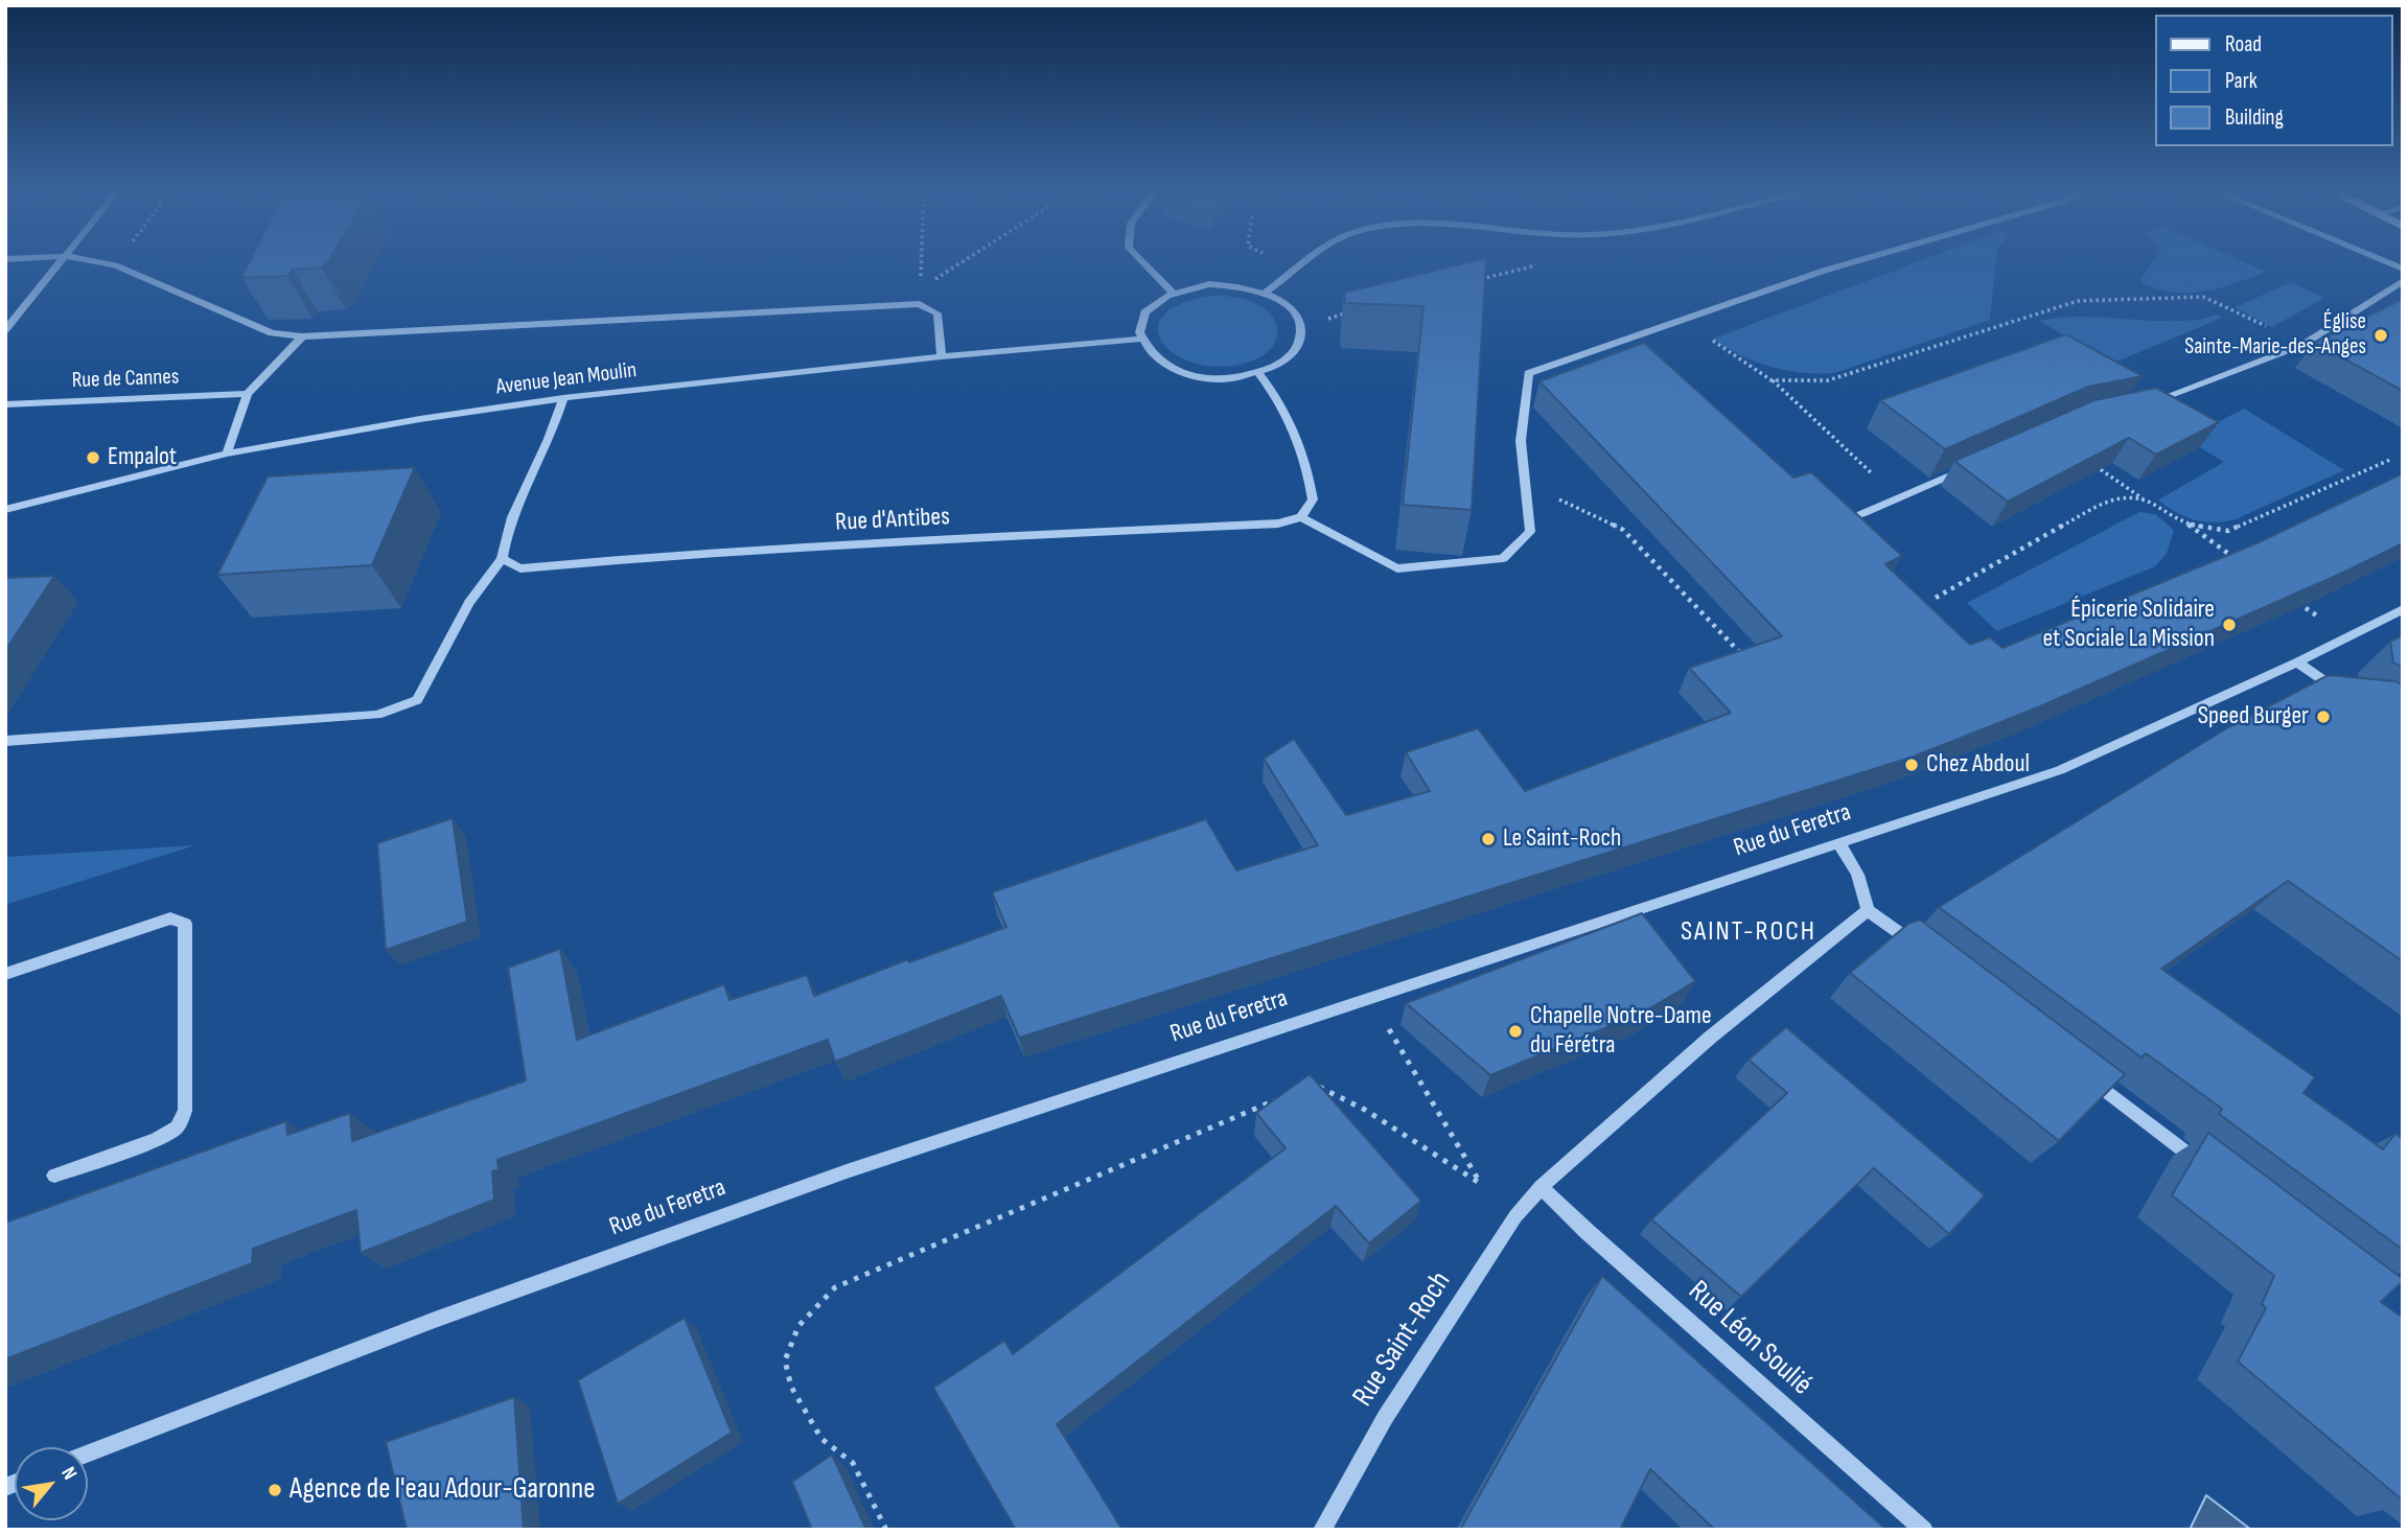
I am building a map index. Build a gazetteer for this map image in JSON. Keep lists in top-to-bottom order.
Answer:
{
  "streets": {
    "street": [
      "Rue de Cannes",
      "Avenue Jean Moulin",
      "Rue d'Antibes",
      "Rue du Feretra",
      "Rue Léon Soulié",
      "Rue Saint-Roch"
    ]
  },
  "crossings": [
    ["Rue Léon Soulié", "Rue Saint-Roch"]
  ],
  "districts": ["SAINT-ROCH"],
  "places": [
    "Église Sainte-Marie-des-Anges",
    "Empalot",
    "Épicerie Solidaire et Sociale La Mission",
    "Speed Burger",
    "Chez Abdoul",
    "Le Saint-Roch",
    "Chapelle Notre-Dame du Férétra",
    "Agence de l'eau Adour-Garonne"
  ],
  "legend": ["Road", "Park", "Building"],
  "north": "top right"
}
